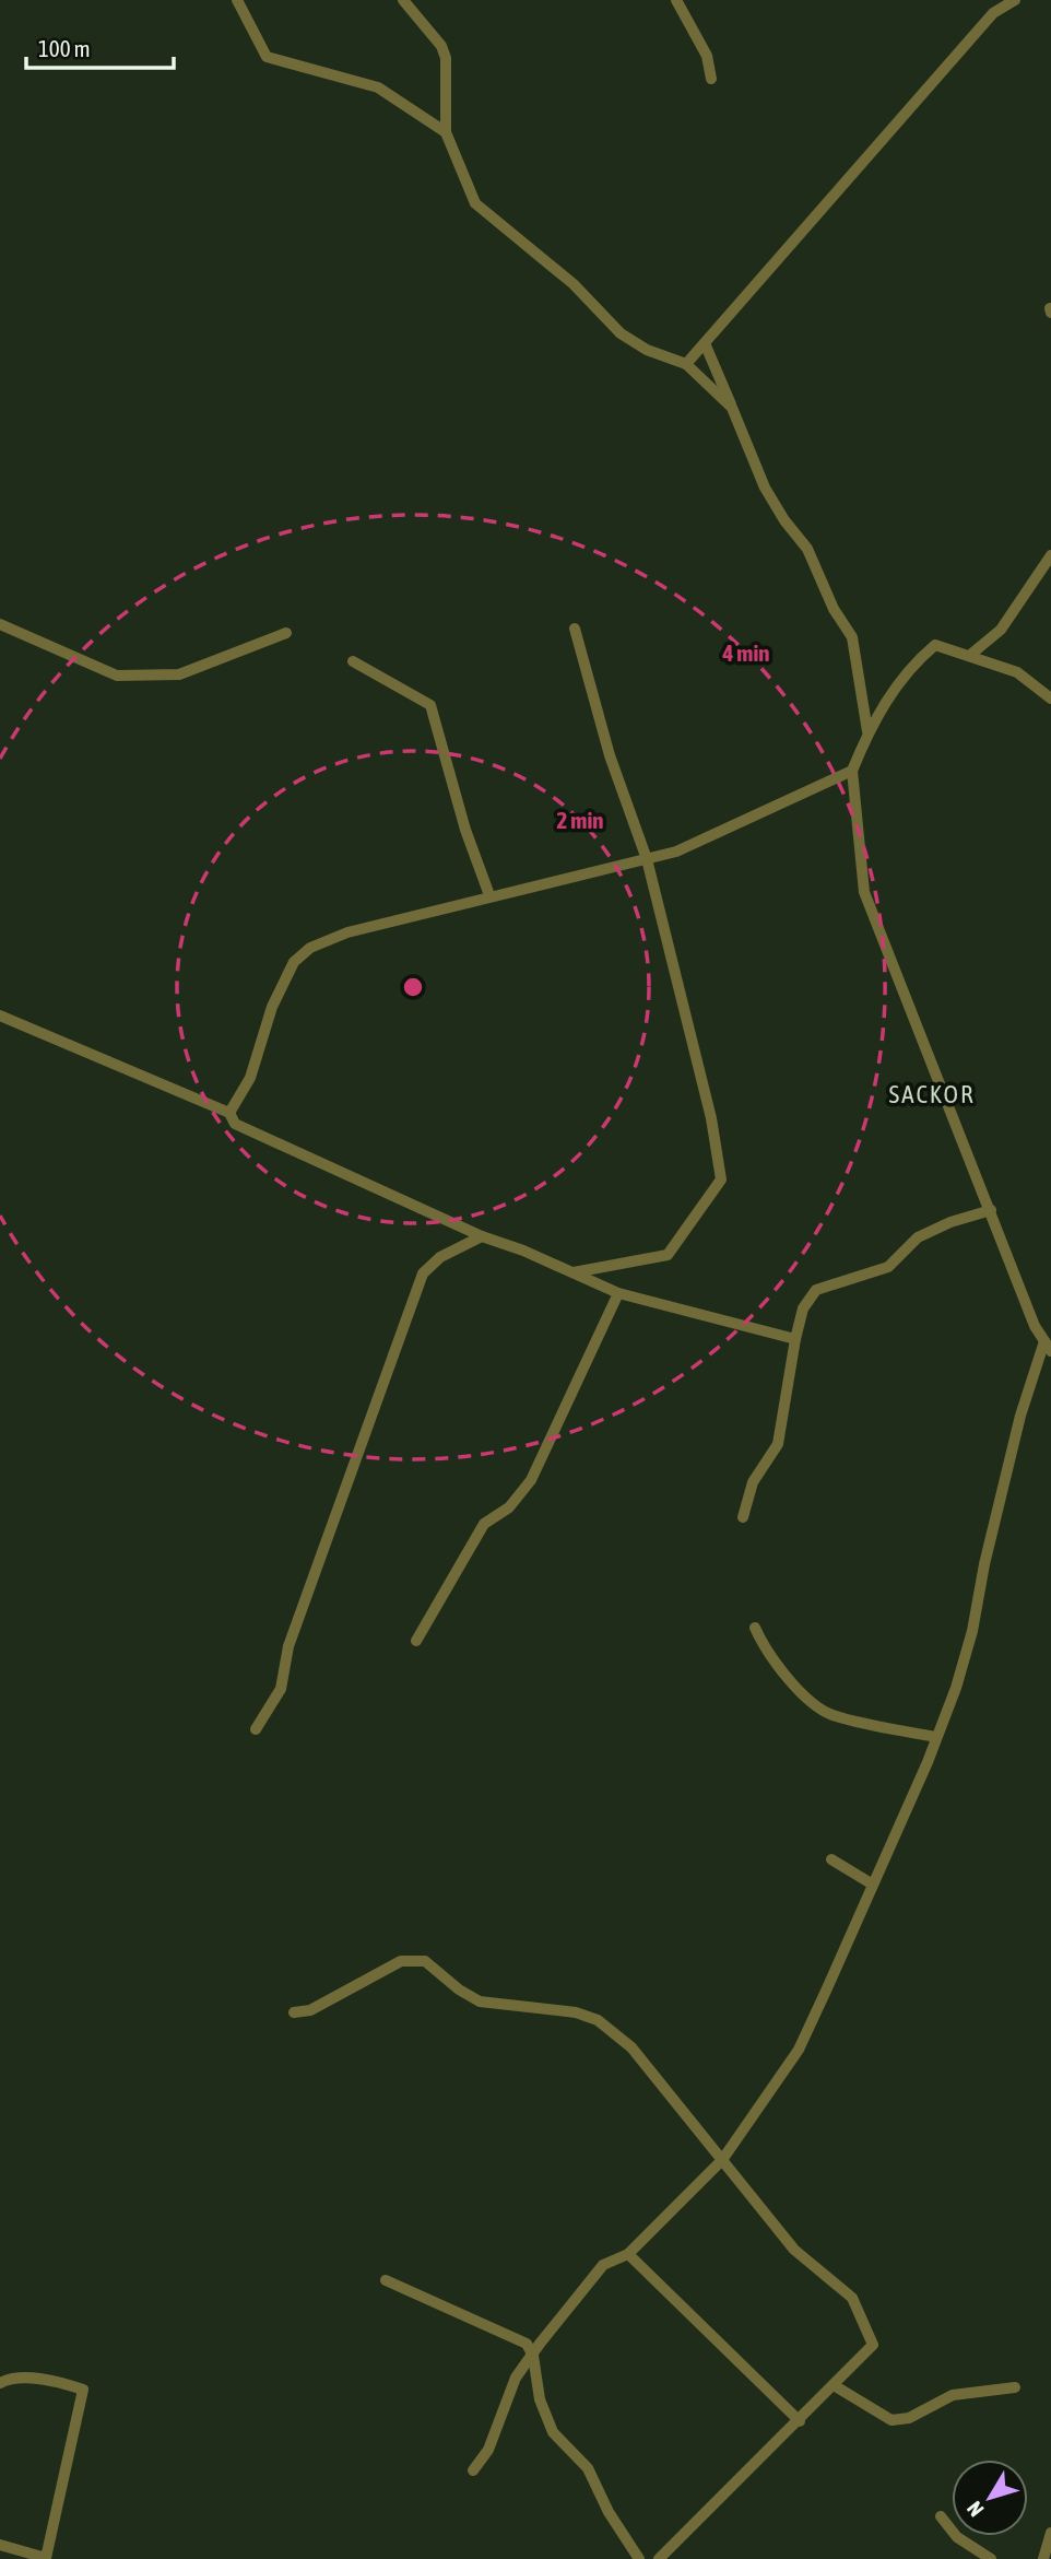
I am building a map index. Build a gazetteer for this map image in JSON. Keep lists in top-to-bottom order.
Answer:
{
  "districts": ["SACKOR"],
  "scale_bar": "100 m",
  "north": "bottom left",
  "rings": ["4 min", "2 min"]
}
